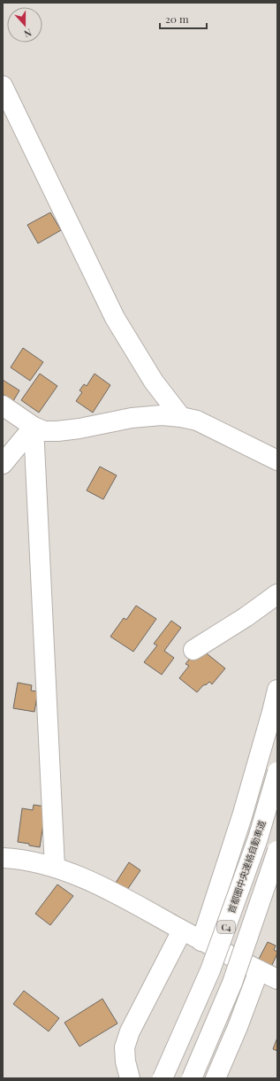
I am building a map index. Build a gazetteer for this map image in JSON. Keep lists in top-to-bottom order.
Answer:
{
  "streets": {
    "main road": ["首都圏中央連絡自動車道", "C4"]
  },
  "scale_bar": "20 m",
  "north": "bottom"
}
